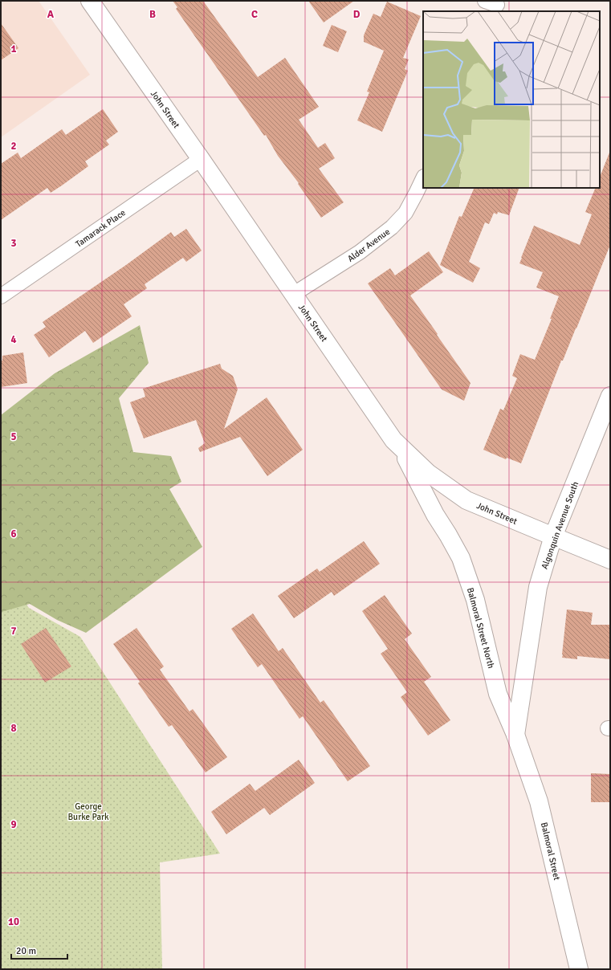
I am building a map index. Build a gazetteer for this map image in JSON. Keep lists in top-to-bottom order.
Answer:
{
  "streets": {
    "main road": [
      "John Street",
      "Algonquin Avenue South",
      "Balmoral Street North",
      "Balmoral Street"
    ],
    "street": ["Tamarack Place", "Alder Avenue"]
  },
  "crossings": [
    ["John Street", "Tamarack Place"],
    ["John Street", "Alder Avenue"],
    ["John Street", "Algonquin Avenue South"],
    ["John Street", "Balmoral Street North"],
    ["Algonquin Avenue South", "Balmoral Street North"],
    ["Algonquin Avenue South", "Balmoral Street"],
    ["Balmoral Street North", "Balmoral Street"]
  ],
  "parks": ["George Burke Park"],
  "scale_bar": "20 m",
  "grid": {
    "columns": [
      "A",
      "B",
      "C",
      "D"
    ],
    "rows": [
      "1",
      "2",
      "3",
      "4",
      "5",
      "6",
      "7",
      "8",
      "9",
      "10"
    ]
  }
}
